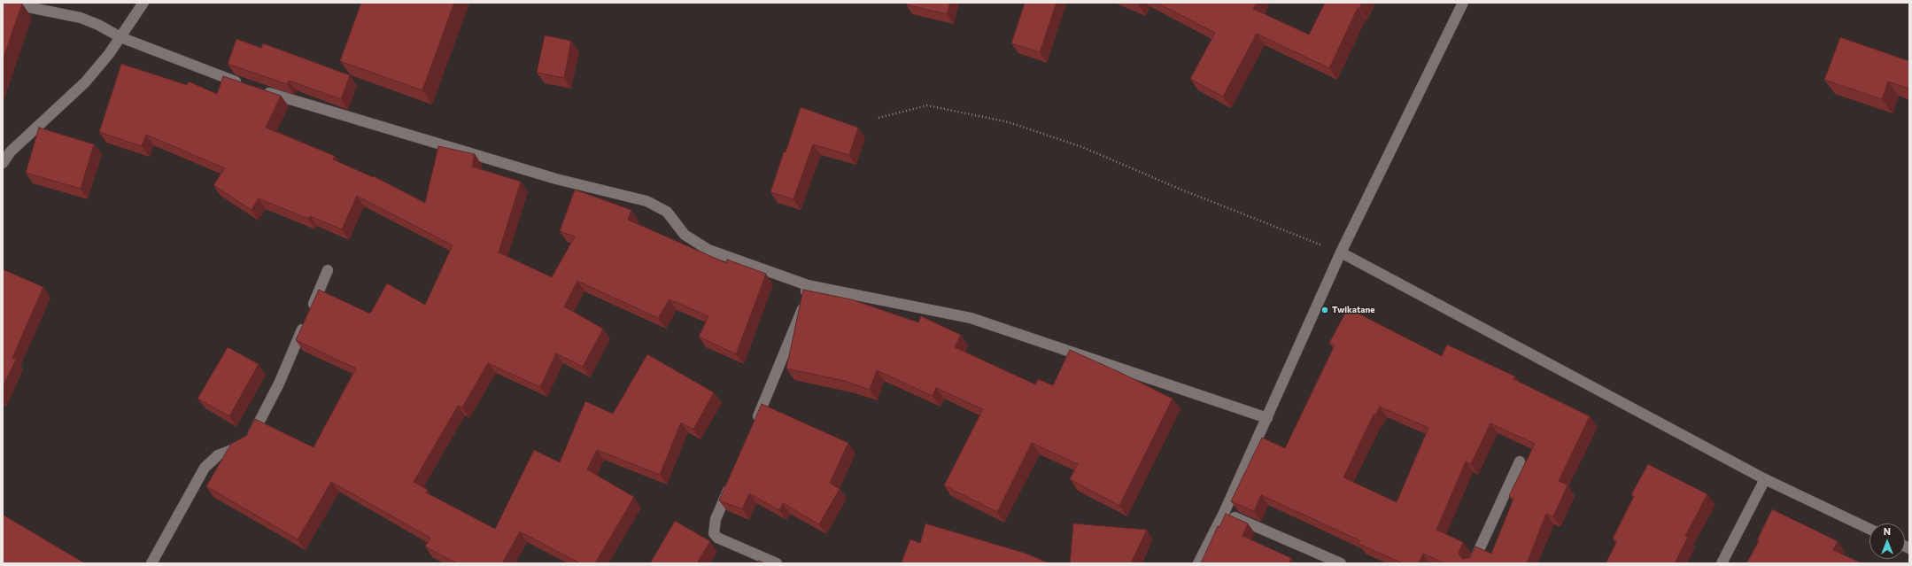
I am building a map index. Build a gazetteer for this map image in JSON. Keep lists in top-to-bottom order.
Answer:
{
  "places": ["Twikatane"],
  "north": "top"
}
